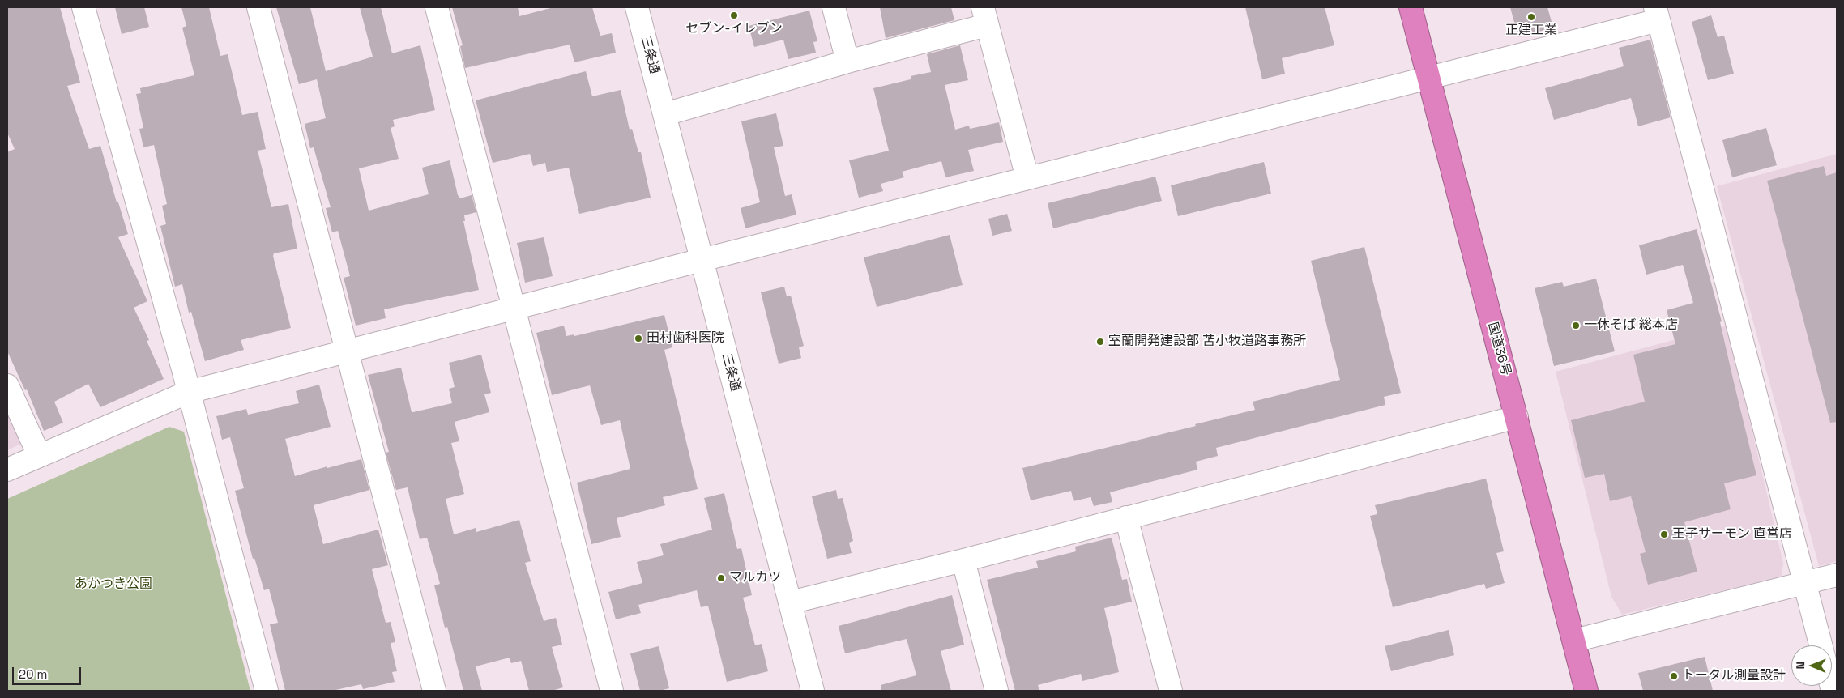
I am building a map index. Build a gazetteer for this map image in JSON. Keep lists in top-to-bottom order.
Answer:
{
  "streets": {
    "highway": ["国道36号"],
    "street": ["三条通"]
  },
  "parks": ["あかつき公園"],
  "places": [
    "セブン-イレブン",
    "正建工業",
    "一休そば 総本店",
    "田村歯科医院",
    "室蘭開発建設部 苫小牧道路事務所",
    "王子サーモン 直営店",
    "マルカツ",
    "トータル測量設計"
  ],
  "scale_bar": "20 m",
  "north": "left"
}
